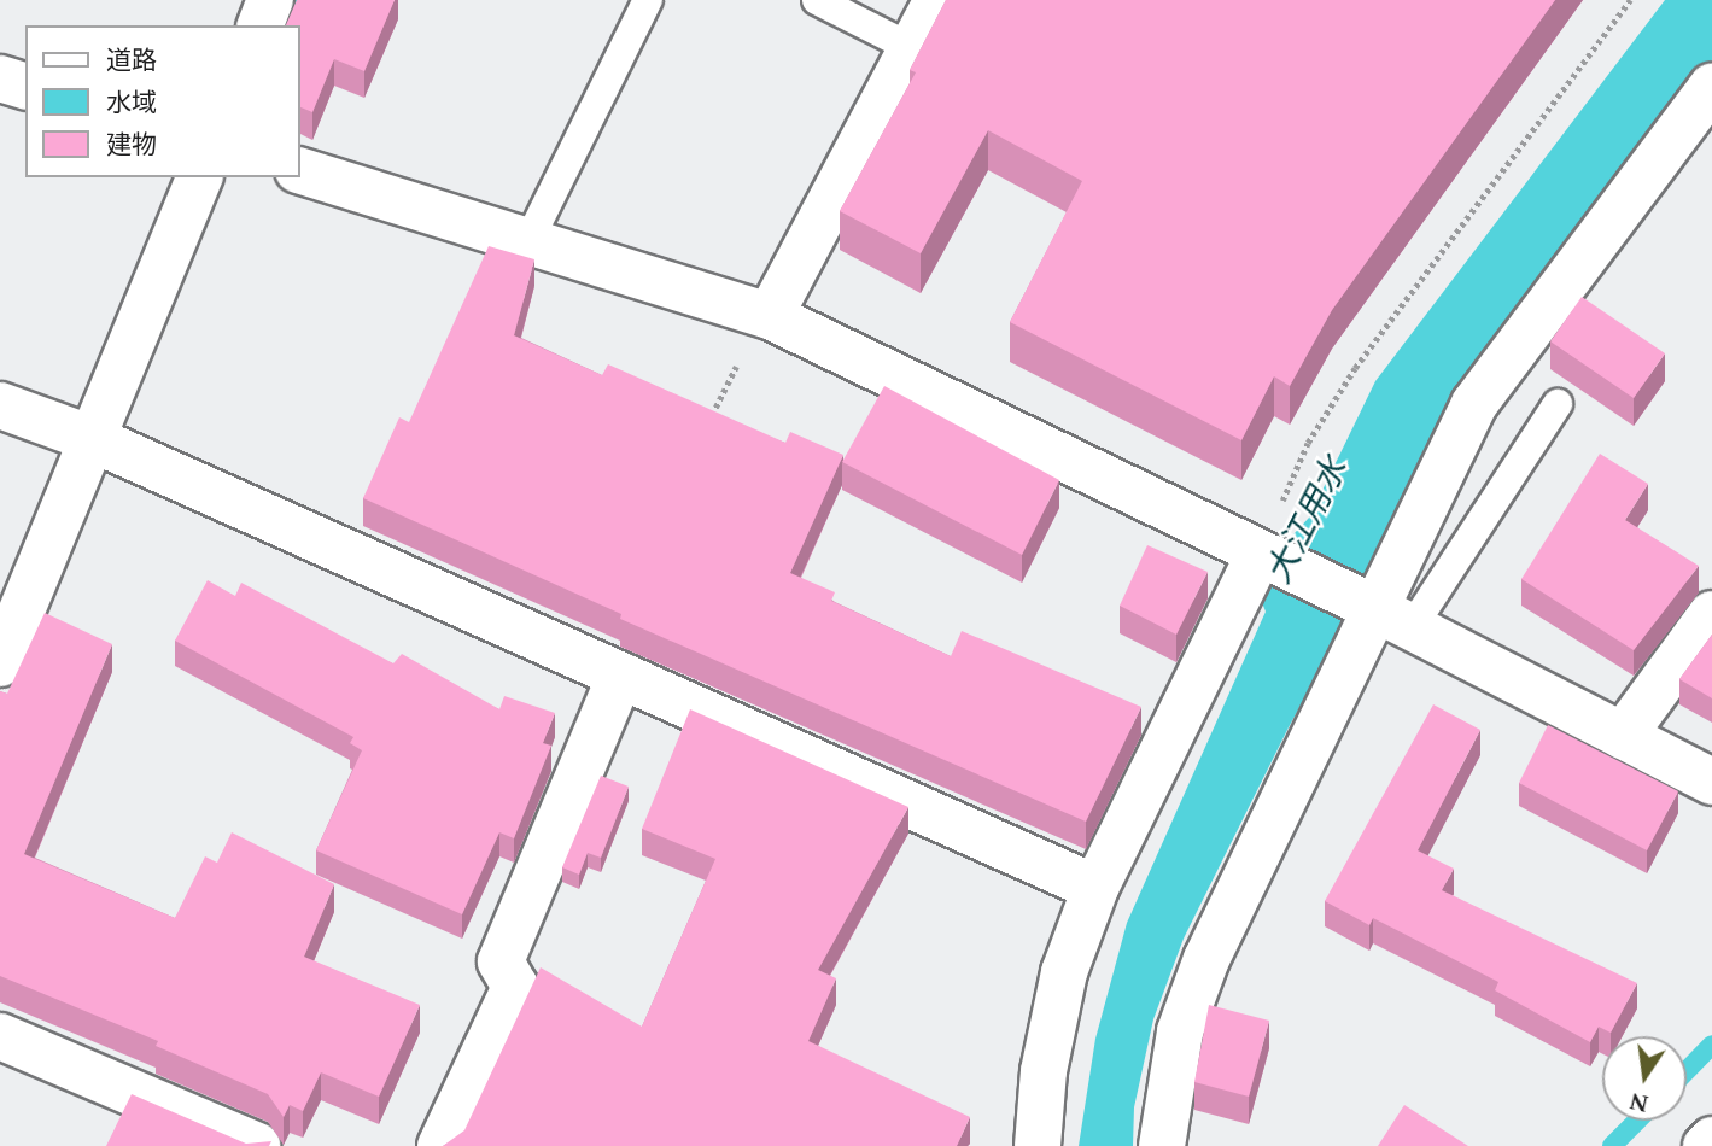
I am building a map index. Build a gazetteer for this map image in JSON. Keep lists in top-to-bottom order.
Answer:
{
  "water": ["大江用水"],
  "legend": ["道路", "水域", "建物"],
  "north": "bottom"
}
